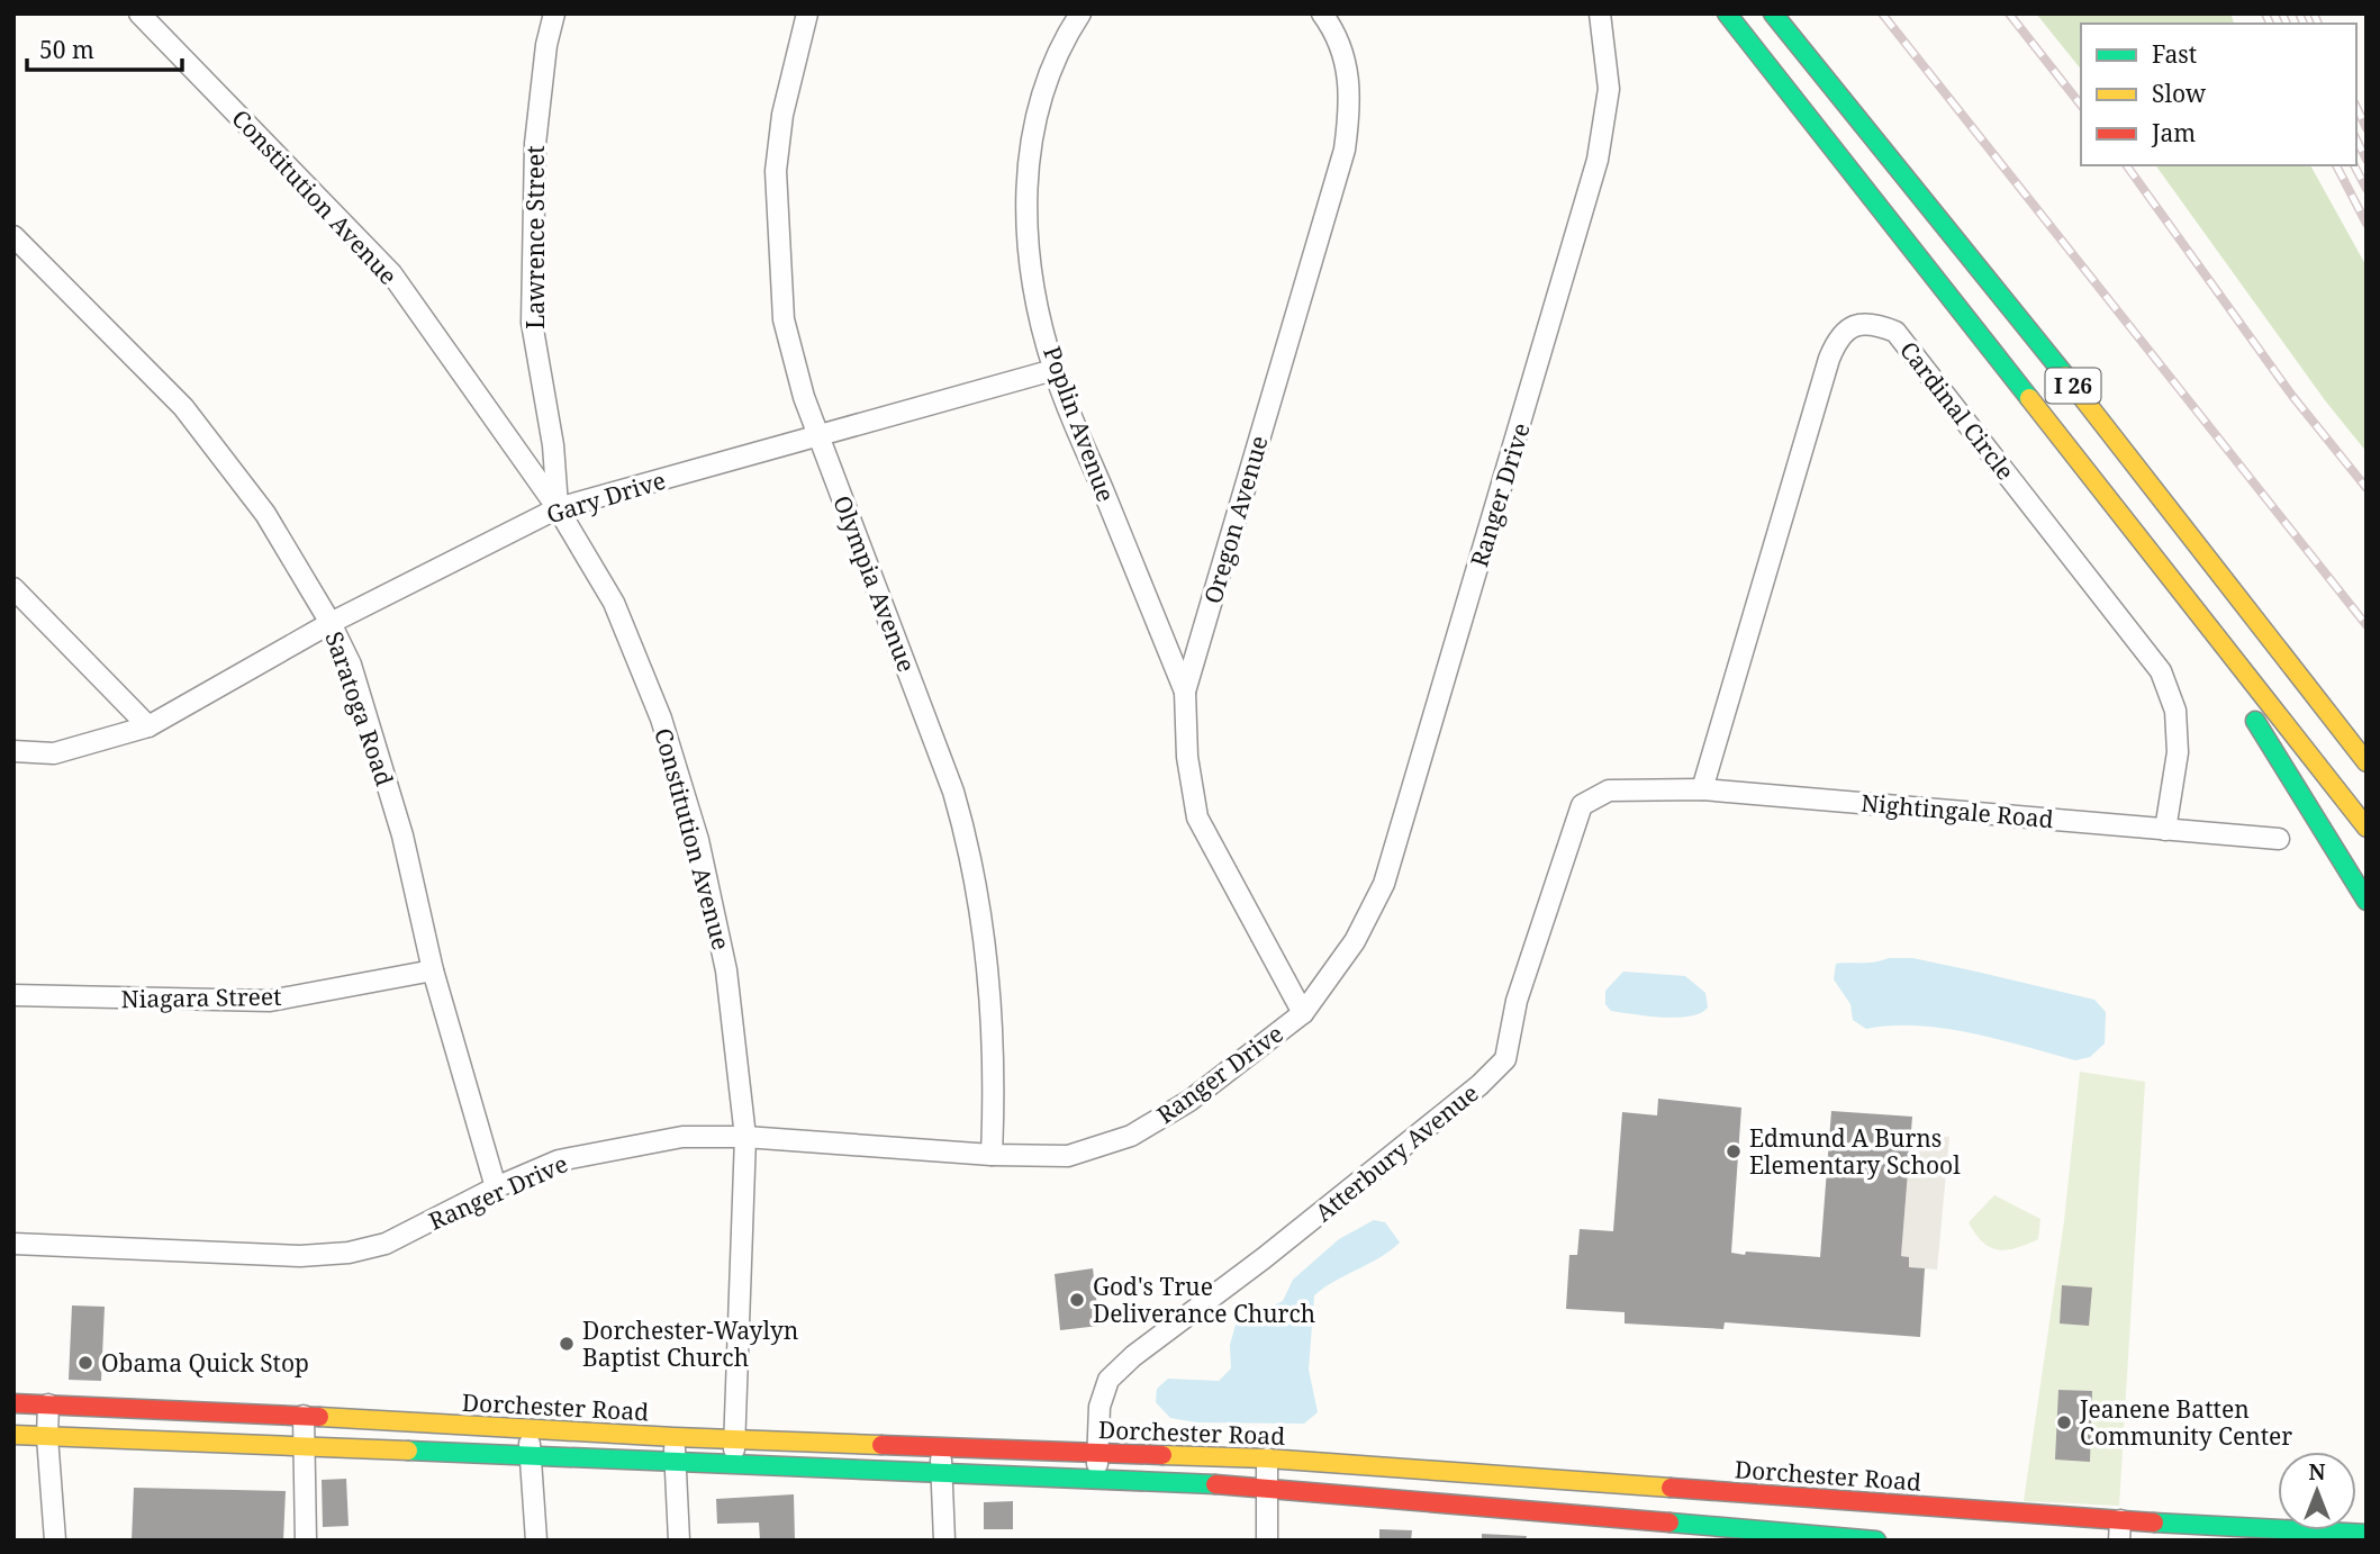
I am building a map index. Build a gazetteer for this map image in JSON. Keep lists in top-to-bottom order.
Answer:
{
  "streets": {
    "main road": ["I 26", "Dorchester Road"],
    "street": [
      "Constitution Avenue",
      "Lawrence Street",
      "Cardinal Circle",
      "Poplin Avenue",
      "Ranger Drive",
      "Gary Drive",
      "Oregon Avenue",
      "Olympia Avenue",
      "Saratoga Road",
      "Nightingale Road",
      "Niagara Street",
      "Atterbury Avenue"
    ]
  },
  "crossings": [
    ["Constitution Avenue", "Lawrence Street"],
    ["Constitution Avenue", "Ranger Drive"],
    ["Constitution Avenue", "Gary Drive"],
    ["Constitution Avenue", "Dorchester Road"],
    ["Lawrence Street", "Gary Drive"],
    ["Cardinal Circle", "Nightingale Road"],
    ["Poplin Avenue", "Gary Drive"],
    ["Poplin Avenue", "Oregon Avenue"],
    ["Ranger Drive", "Oregon Avenue"],
    ["Ranger Drive", "Olympia Avenue"],
    ["Ranger Drive", "Saratoga Road"],
    ["Gary Drive", "Olympia Avenue"],
    ["Gary Drive", "Saratoga Road"],
    ["Saratoga Road", "Niagara Street"],
    ["Nightingale Road", "Atterbury Avenue"],
    ["Atterbury Avenue", "Dorchester Road"]
  ],
  "places": [
    "Edmund A Burns Elementary School",
    "God's True Deliverance Church",
    "Dorchester-Waylyn Baptist Church",
    "Obama Quick Stop",
    "Jeanene Batten Community Center"
  ],
  "legend": ["Fast", "Slow", "Jam"],
  "scale_bar": "50 m",
  "north": "top"
}
